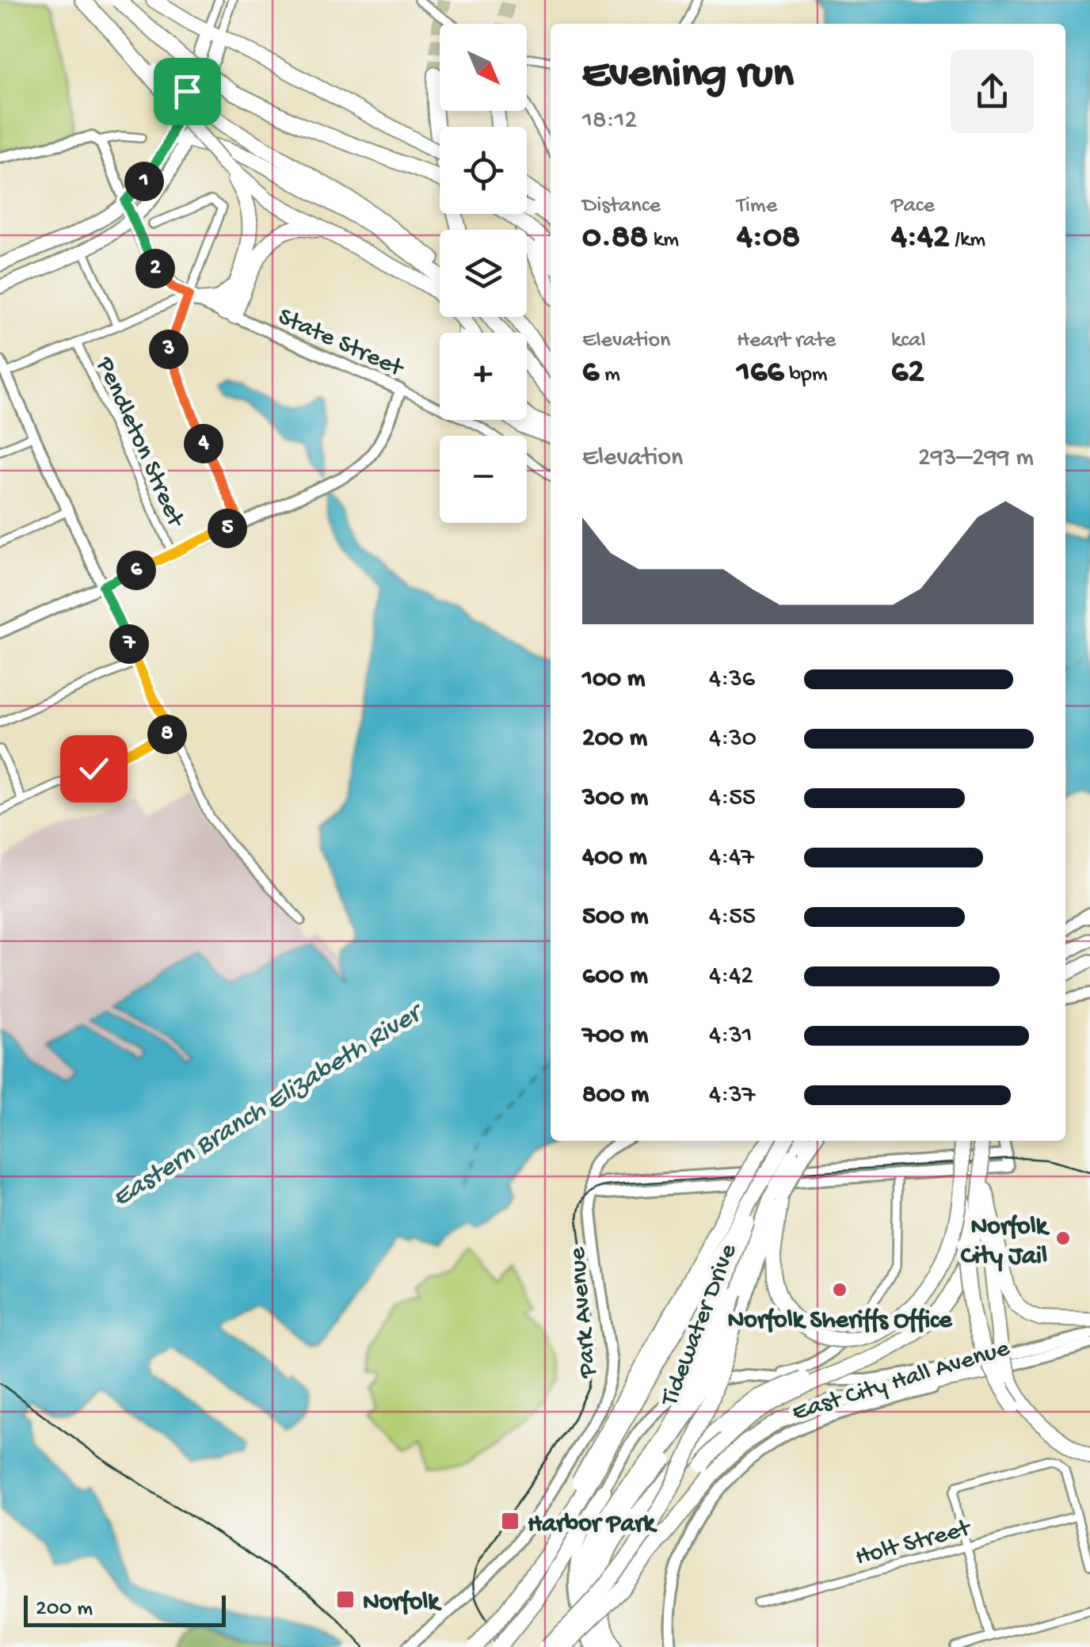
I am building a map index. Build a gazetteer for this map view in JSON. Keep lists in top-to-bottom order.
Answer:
{
  "streets": {
    "highway": ["Tidewater Drive"],
    "main road": ["State Street", "Park Avenue", "East City Hall Avenue"],
    "street": ["Pendleton Street", "Holt Street"]
  },
  "water": ["Eastern Branch Elizabeth River"],
  "places": {
    "other": ["Norfolk City Jail", "Norfolk Sheriffs Office"],
    "transit": ["Harbor Park", "Norfolk"]
  },
  "scale_bar": "200 m",
  "north": "bottom right",
  "page": {
    "map_buttons": ["+", "−"],
    "heading": ["Evening run", "18:12"],
    "stats": [
      ["Distance", "0.88 km"],
      ["Time", "4:08"],
      ["Pace", "4:42 /km"],
      ["Elevation", "6 m"],
      ["Heart rate", "166 bpm"],
      ["kcal", "62"]
    ],
    "pins": [
      "1",
      "2",
      "3",
      "4",
      "5",
      "6",
      "7",
      "8"
    ],
    "chart": ["Elevation", "293–299 m"],
    "list": [
      {
        "name": "100 m",
        "note": "4:36"
      },
      {
        "name": "200 m",
        "note": "4:30"
      },
      {
        "name": "300 m",
        "note": "4:55"
      },
      {
        "name": "400 m",
        "note": "4:47"
      },
      {
        "name": "500 m",
        "note": "4:55"
      },
      {
        "name": "600 m",
        "note": "4:42"
      },
      {
        "name": "700 m",
        "note": "4:31"
      },
      {
        "name": "800 m",
        "note": "4:37"
      }
    ],
    "scale": "200 m"
  }
}
